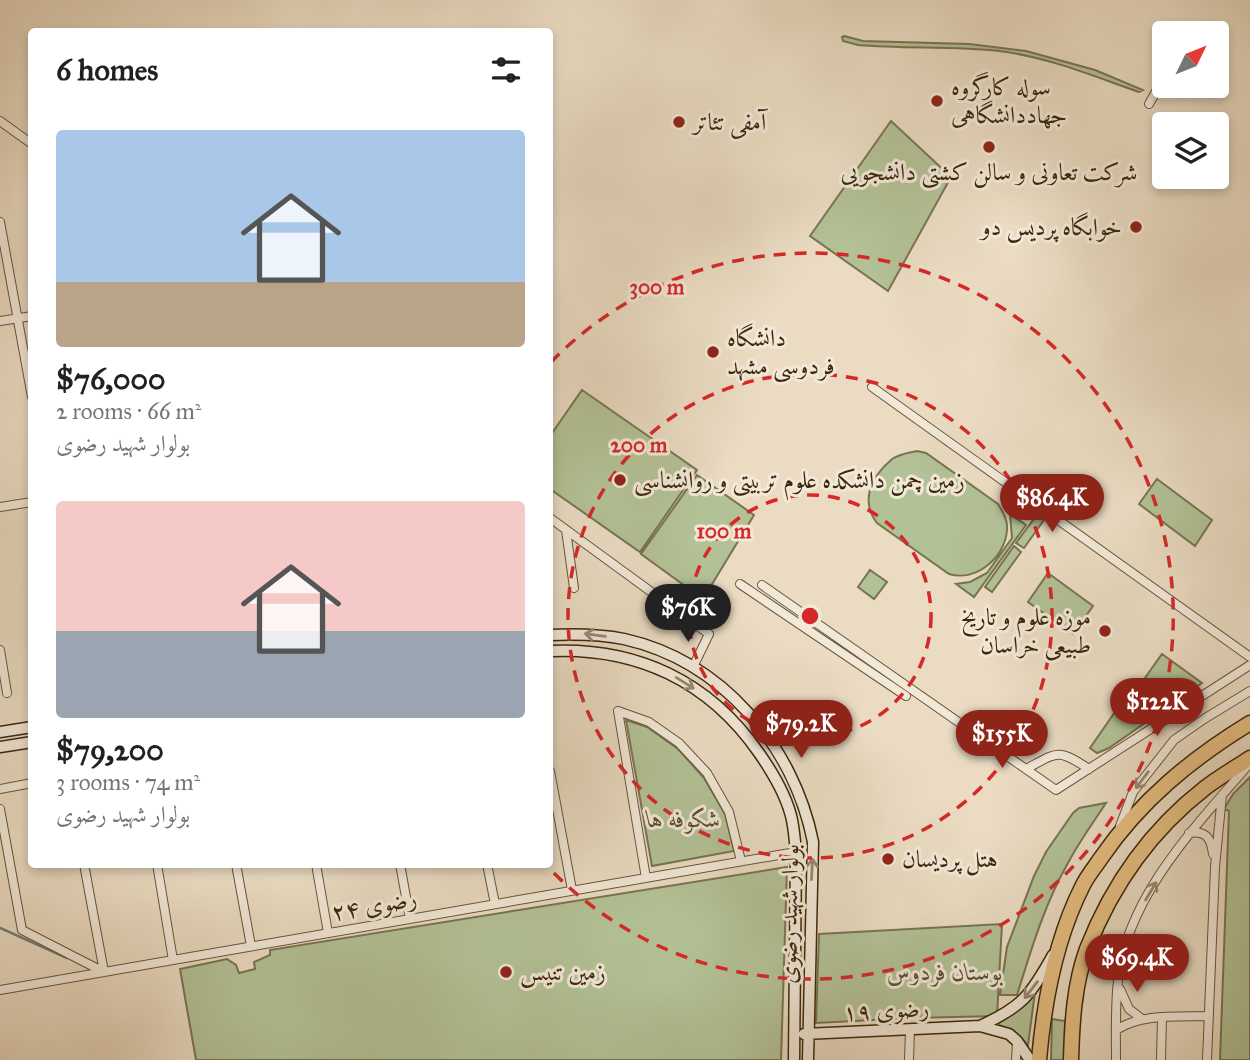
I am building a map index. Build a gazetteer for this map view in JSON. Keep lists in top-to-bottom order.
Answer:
{
  "streets": {
    "street": ["رضوی ۲۴", "بولوار شهید رضوی", "رضوی ۱۹"]
  },
  "crossings": [
    ["رضوی ۲۴", "بولوار شهید رضوی"],
    ["بولوار شهید رضوی", "رضوی ۱۹"]
  ],
  "parks": ["شکوفه ها", "بوستان فردوس"],
  "places": [
    "سوله کارگروه جهاددانشگاهی",
    "آمفی تئاتر",
    "شرکت تعاونی و سالن کشتی دانشجویی",
    "خوابگاه پردیس دو",
    "دانشگاه فردوسی مشهد",
    "زمین چمن دانشکده علوم تربیتی و روانشناسی",
    "موزه علوم و تاریخ طبیعی خراسان",
    "هتل پردیسان",
    "زمین تنیس"
  ],
  "north": "top right",
  "page": {
    "heading": "6 homes",
    "list": [
      {
        "name": "$76,000",
        "note": "2 rooms · 66 m² · بولوار شهید رضوی"
      },
      {
        "name": "$79,200",
        "note": "3 rooms · 74 m² · بولوار شهید رضوی"
      }
    ],
    "price": [
      "$86.4K",
      "$76K",
      "$122K",
      "$79.2K",
      "$155K",
      "$69.4K"
    ]
  },
  "rings": ["300 m", "200 m", "100 m"]
}
